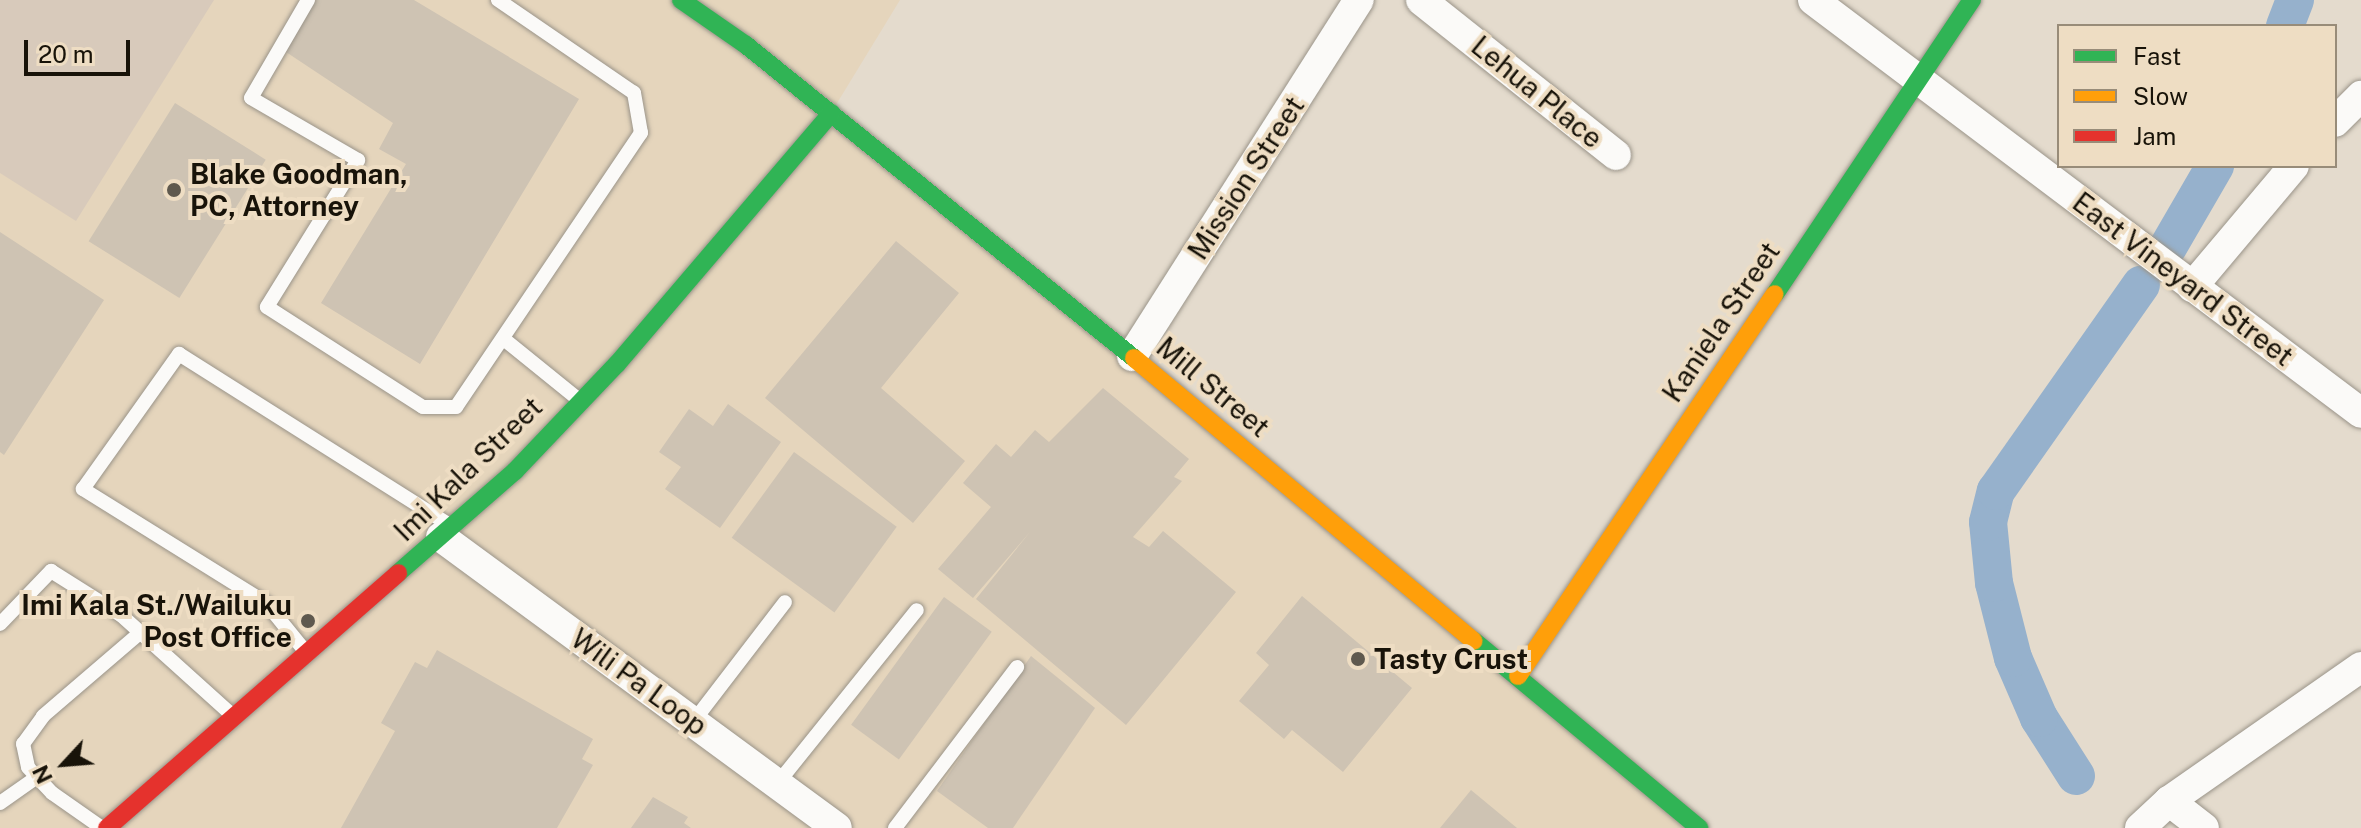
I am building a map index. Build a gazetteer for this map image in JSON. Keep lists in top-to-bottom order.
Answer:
{
  "streets": {
    "street": [
      "Lehua Place",
      "Mission Street",
      "East Vineyard Street",
      "Kaniela Street",
      "Mill Street",
      "Imi Kala Street",
      "Wili Pa Loop"
    ]
  },
  "crossings": [
    ["Mission Street", "Mill Street"],
    ["East Vineyard Street", "Kaniela Street"],
    ["Kaniela Street", "Mill Street"],
    ["Mill Street", "Imi Kala Street"],
    ["Imi Kala Street", "Wili Pa Loop"]
  ],
  "places": ["Blake Goodman, PC, Attorney", "Imi Kala St./Wailuku Post Office", "Tasty Crust"],
  "legend": ["Fast", "Slow", "Jam"],
  "scale_bar": "20 m",
  "north": "bottom left"
}
